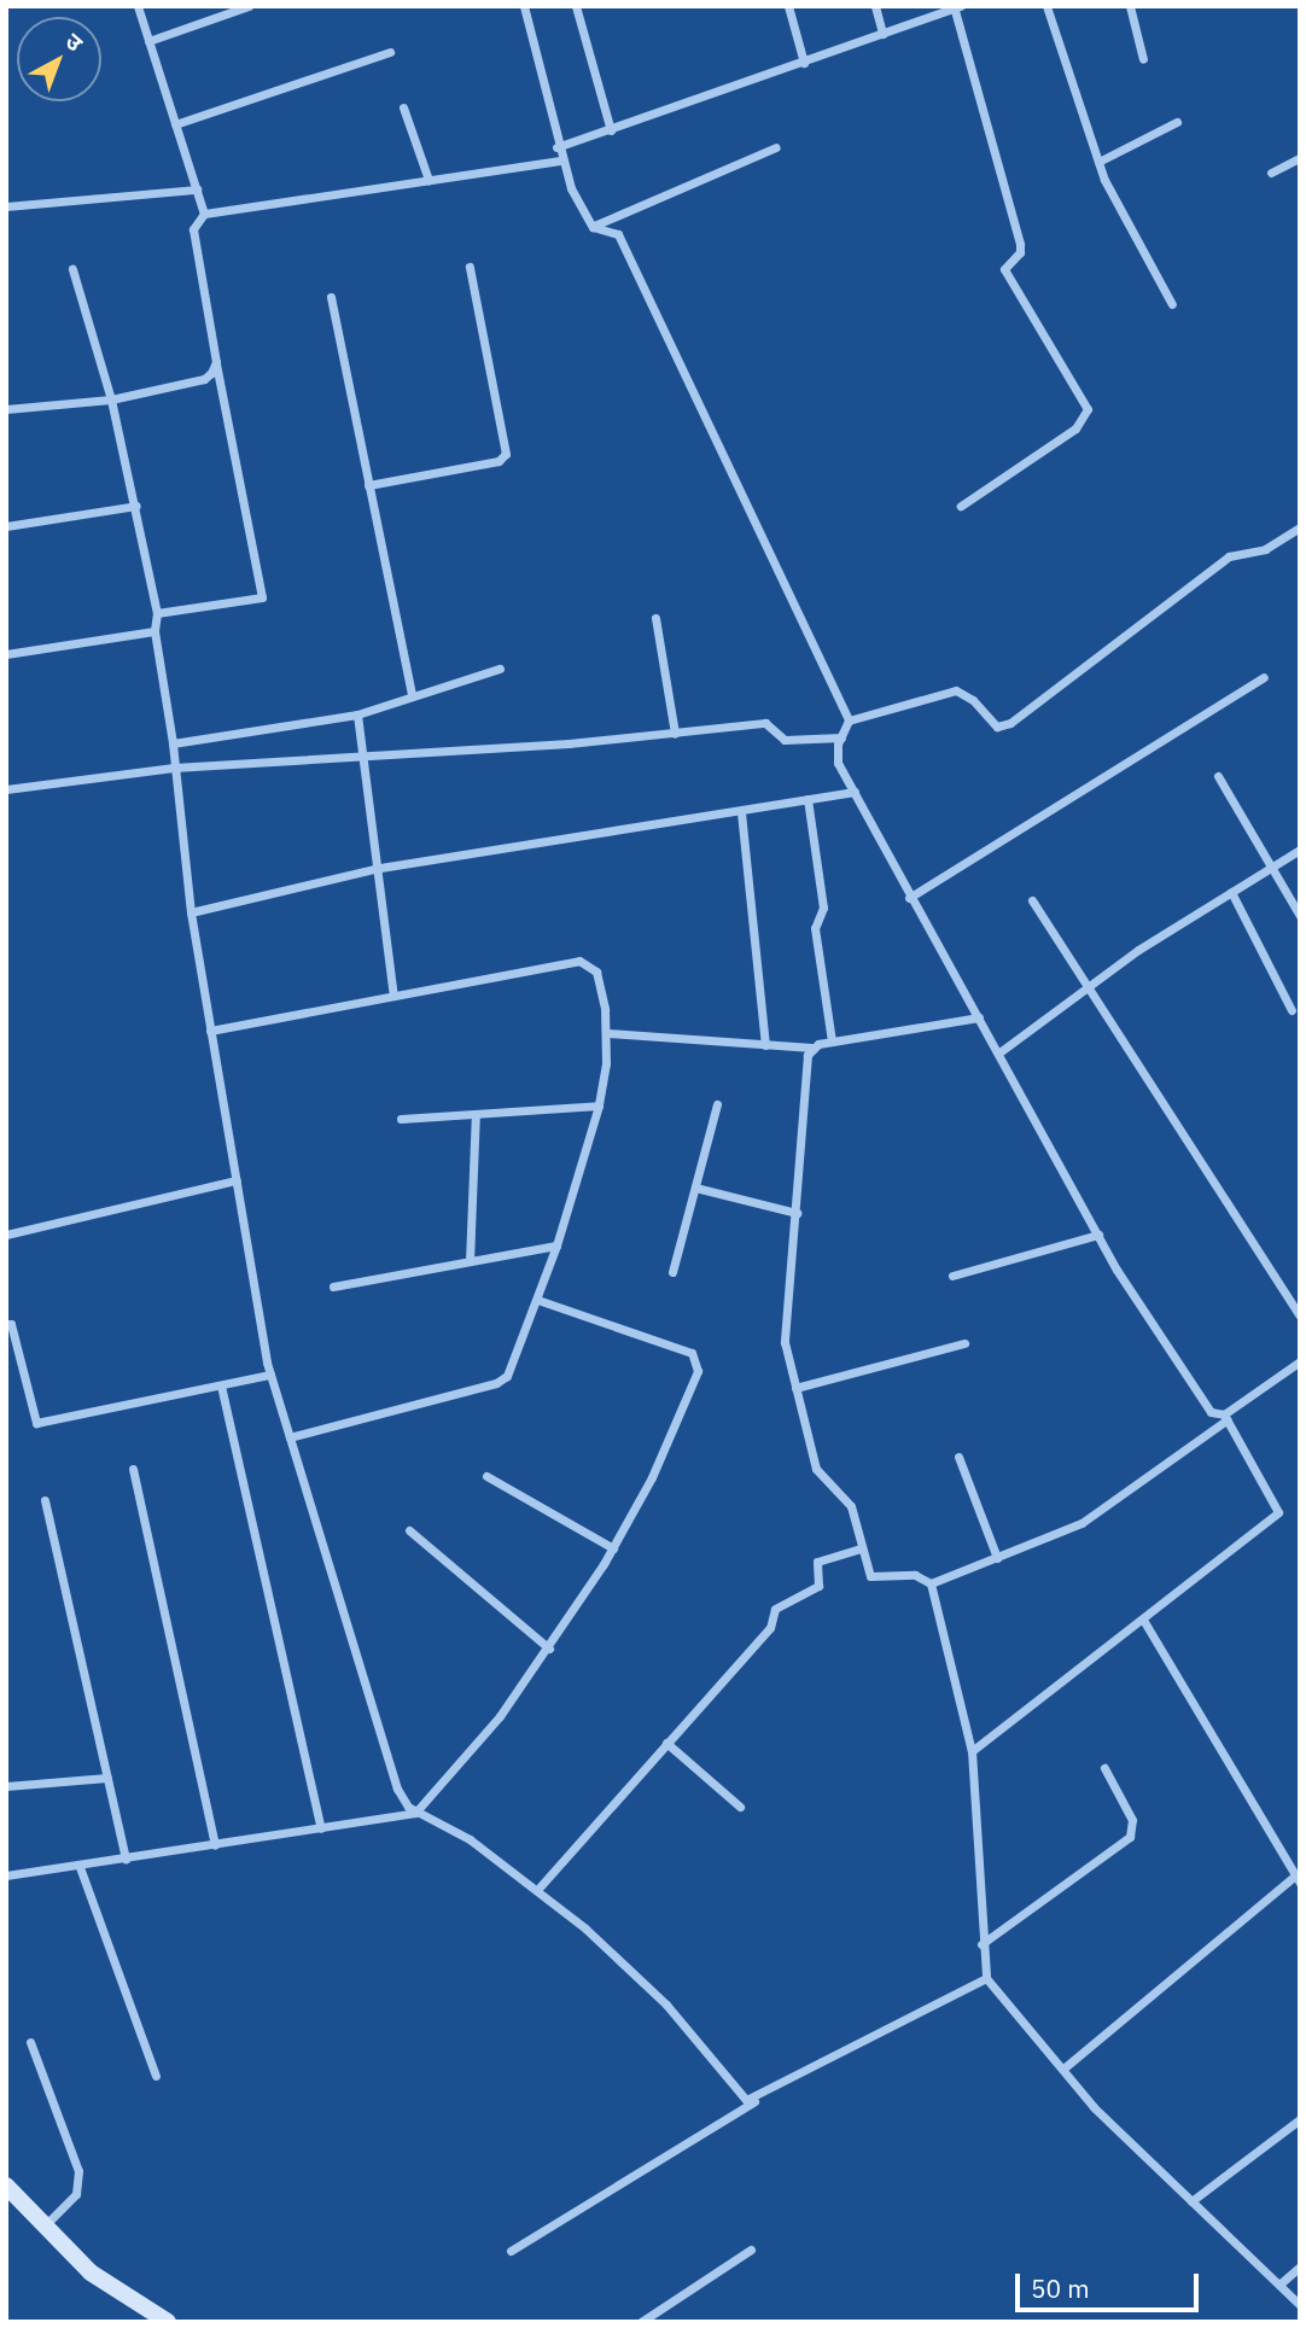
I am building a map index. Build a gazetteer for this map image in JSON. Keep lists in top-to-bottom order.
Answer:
{
  "scale_bar": "50 m",
  "north": "top right"
}
